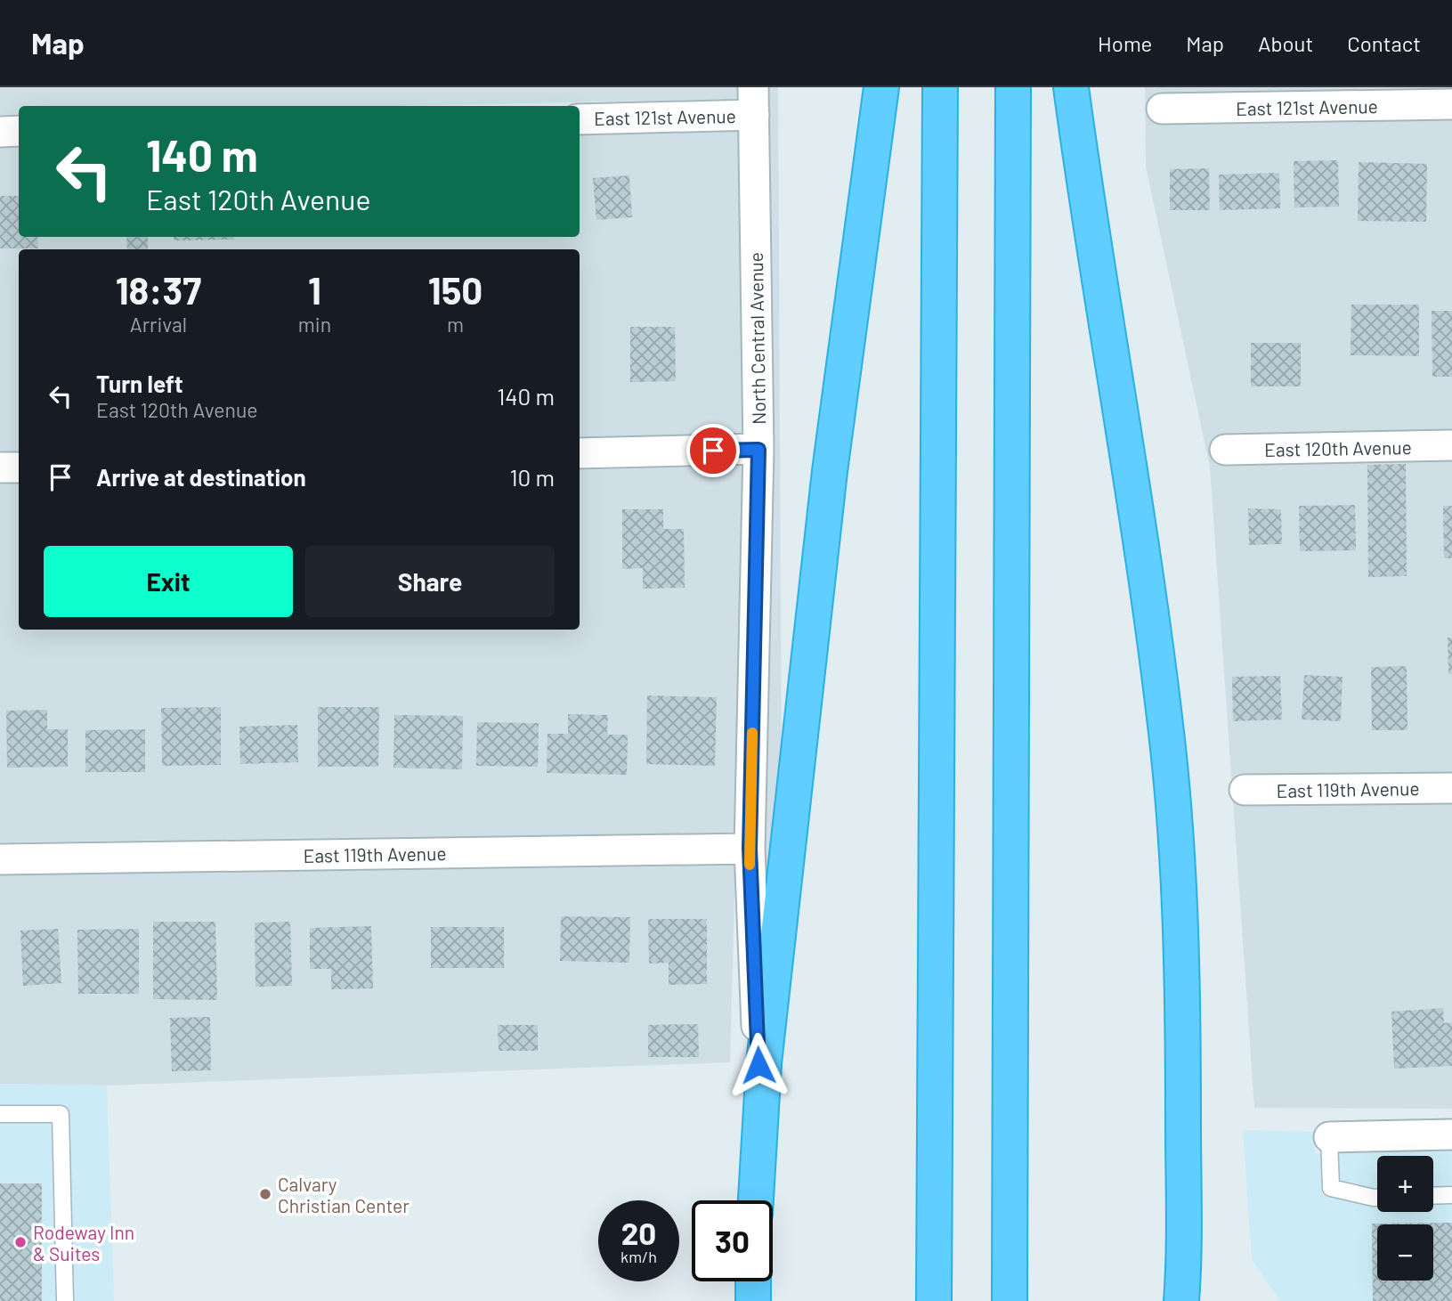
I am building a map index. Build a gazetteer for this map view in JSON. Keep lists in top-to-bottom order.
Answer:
{
  "streets": {
    "street": [
      "East 121st Avenue",
      "North Central Avenue",
      "East 120th Avenue",
      "East 119th Avenue"
    ]
  },
  "crossings": [
    ["East 121st Avenue", "North Central Avenue"],
    ["North Central Avenue", "East 119th Avenue"]
  ],
  "places": ["Calvary Christian Center", "Rodeway Inn & Suites"],
  "page": {
    "header": "Map",
    "nav": [
      "Home",
      "Map",
      "About",
      "Contact"
    ],
    "turn": ["140 m", "East 120th Avenue"],
    "eta": [
      "18:37",
      "Arrival",
      "1",
      "min",
      "150",
      "m"
    ],
    "list": [
      {
        "name": "Turn left",
        "note": "East 120th Avenue",
        "value": "140 m"
      },
      {
        "name": "Arrive at destination",
        "value": "10 m"
      }
    ],
    "buttons": ["Exit", "Share"],
    "map_buttons": ["+", "−"],
    "speed": "20 km/h",
    "limit": "30"
  }
}
